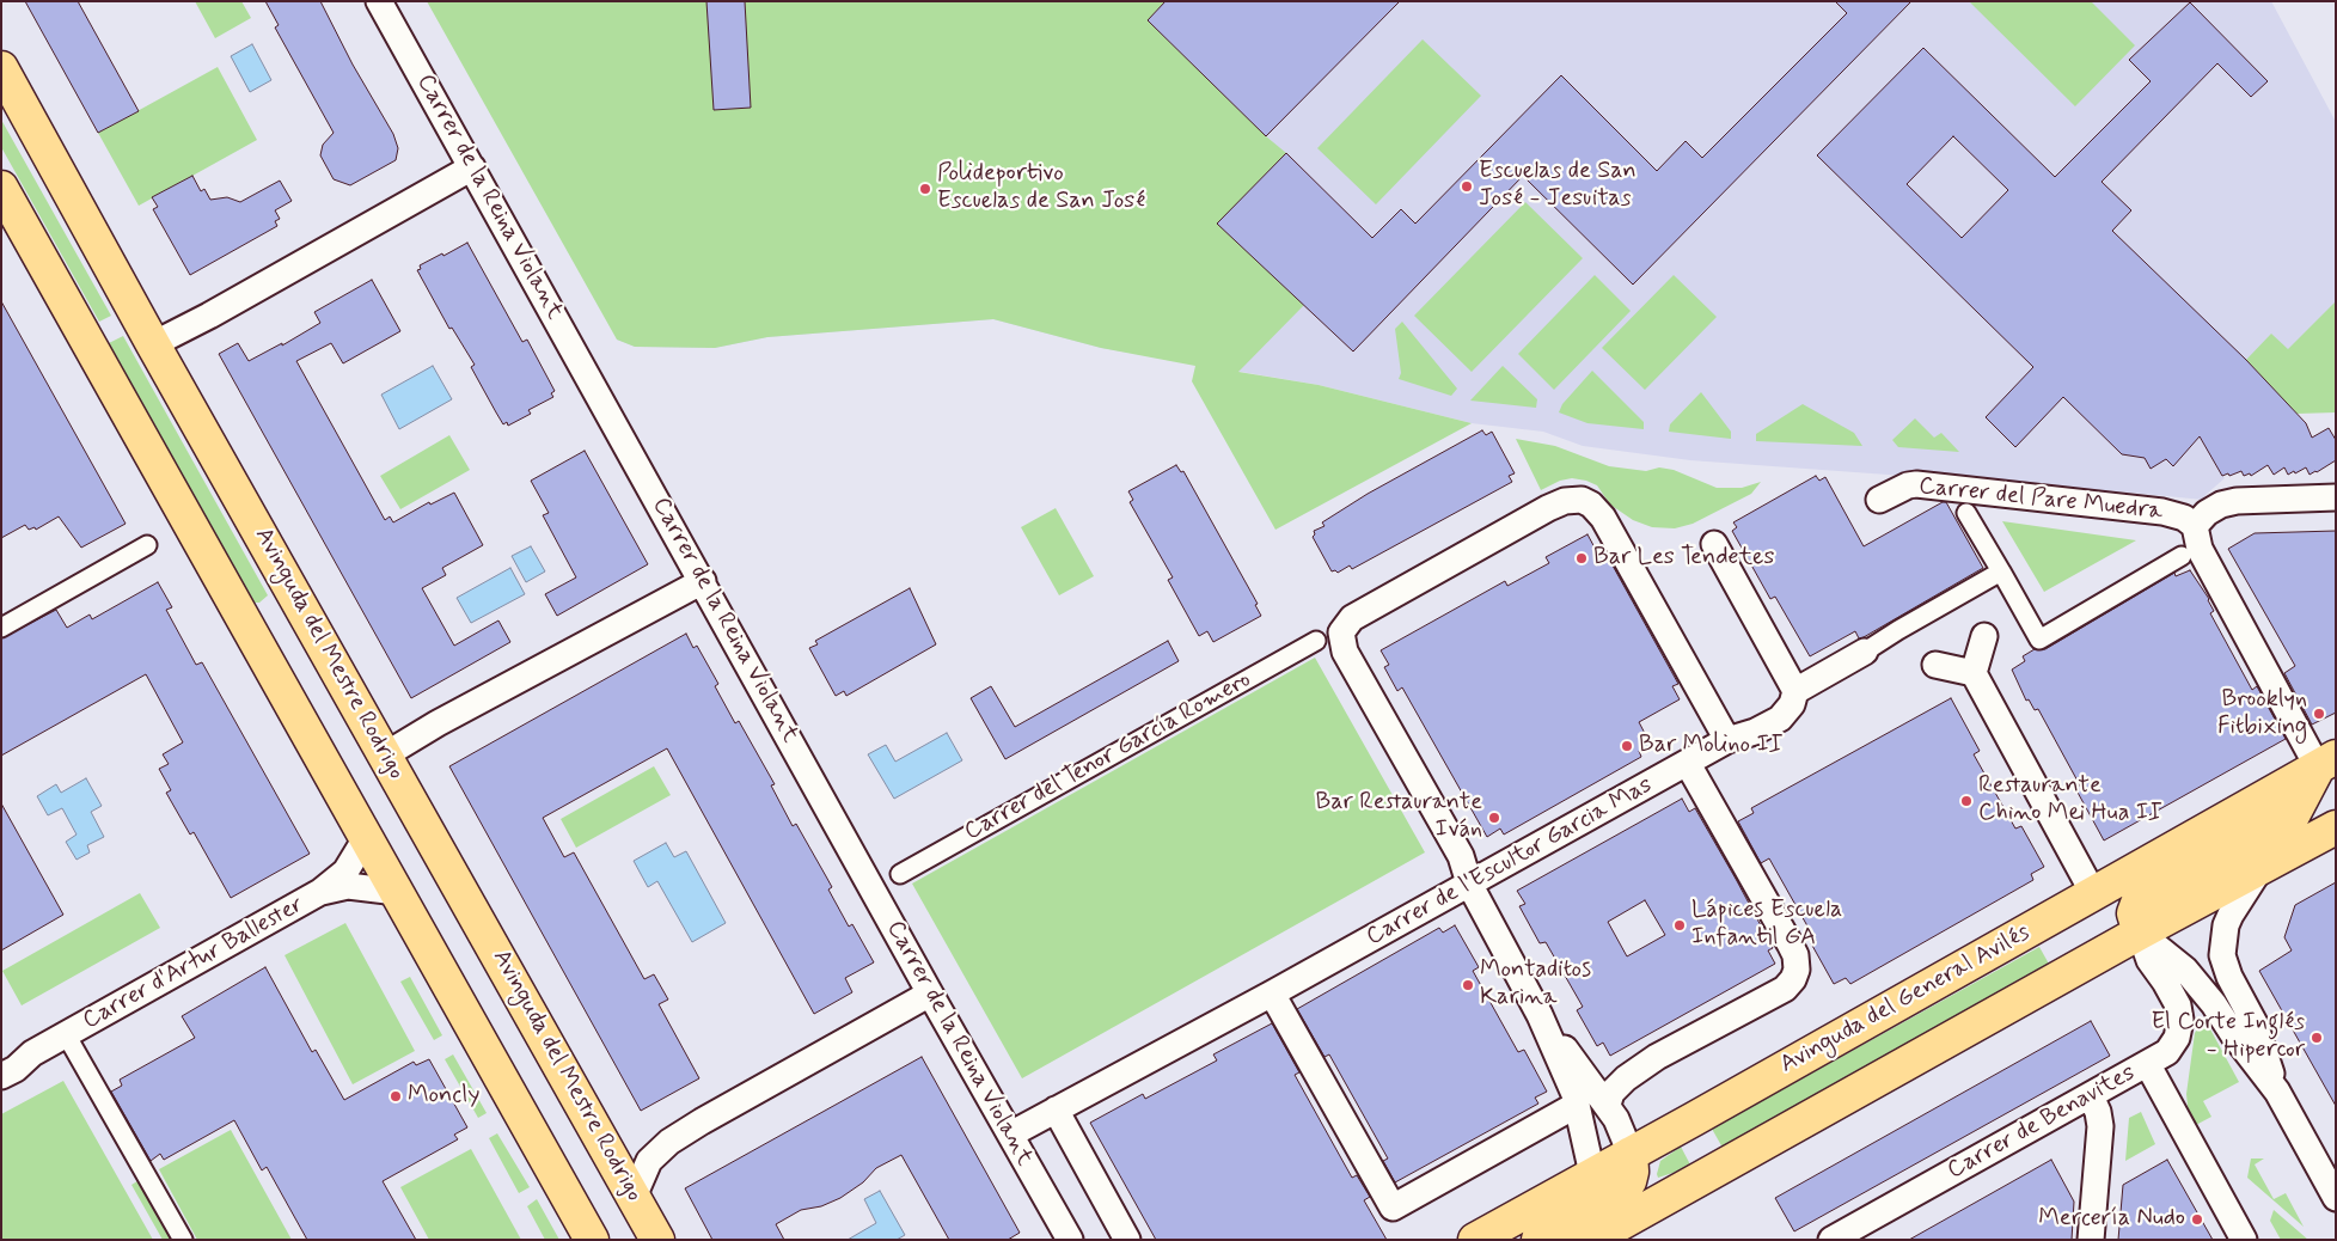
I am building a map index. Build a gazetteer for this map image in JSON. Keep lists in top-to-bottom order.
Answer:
{
  "streets": {
    "main road": ["Avinguda del Mestre Rodrigo", "Avinguda del General Avilés"],
    "street": [
      "Carrer de la Reina Violant",
      "Carrer del Pare Muedra",
      "Carrer del Tenor García Romero",
      "Carrer de l'Escultor Garcia Mas",
      "Carrer d'Artur Ballester",
      "Carrer de Benavites"
    ]
  },
  "crossings": [
    ["Carrer de la Reina Violant", "Carrer de l'Escultor Garcia Mas"]
  ],
  "places": [
    "Escuelas de San José - Jesuitas",
    "Polideportivo Escuelas de San José",
    "Bar Les Tendetes",
    "Brooklyn Fitbixing",
    "Bar Molino II",
    "Restaurante Chino Mei Hua II",
    "Bar Restaurante Iván",
    "Lápices Escuela Infantil GA",
    "Montaditos Karina",
    "El Corte Inglés - Hipercor",
    "Moncly",
    "Mercería Nudo"
  ]
}
